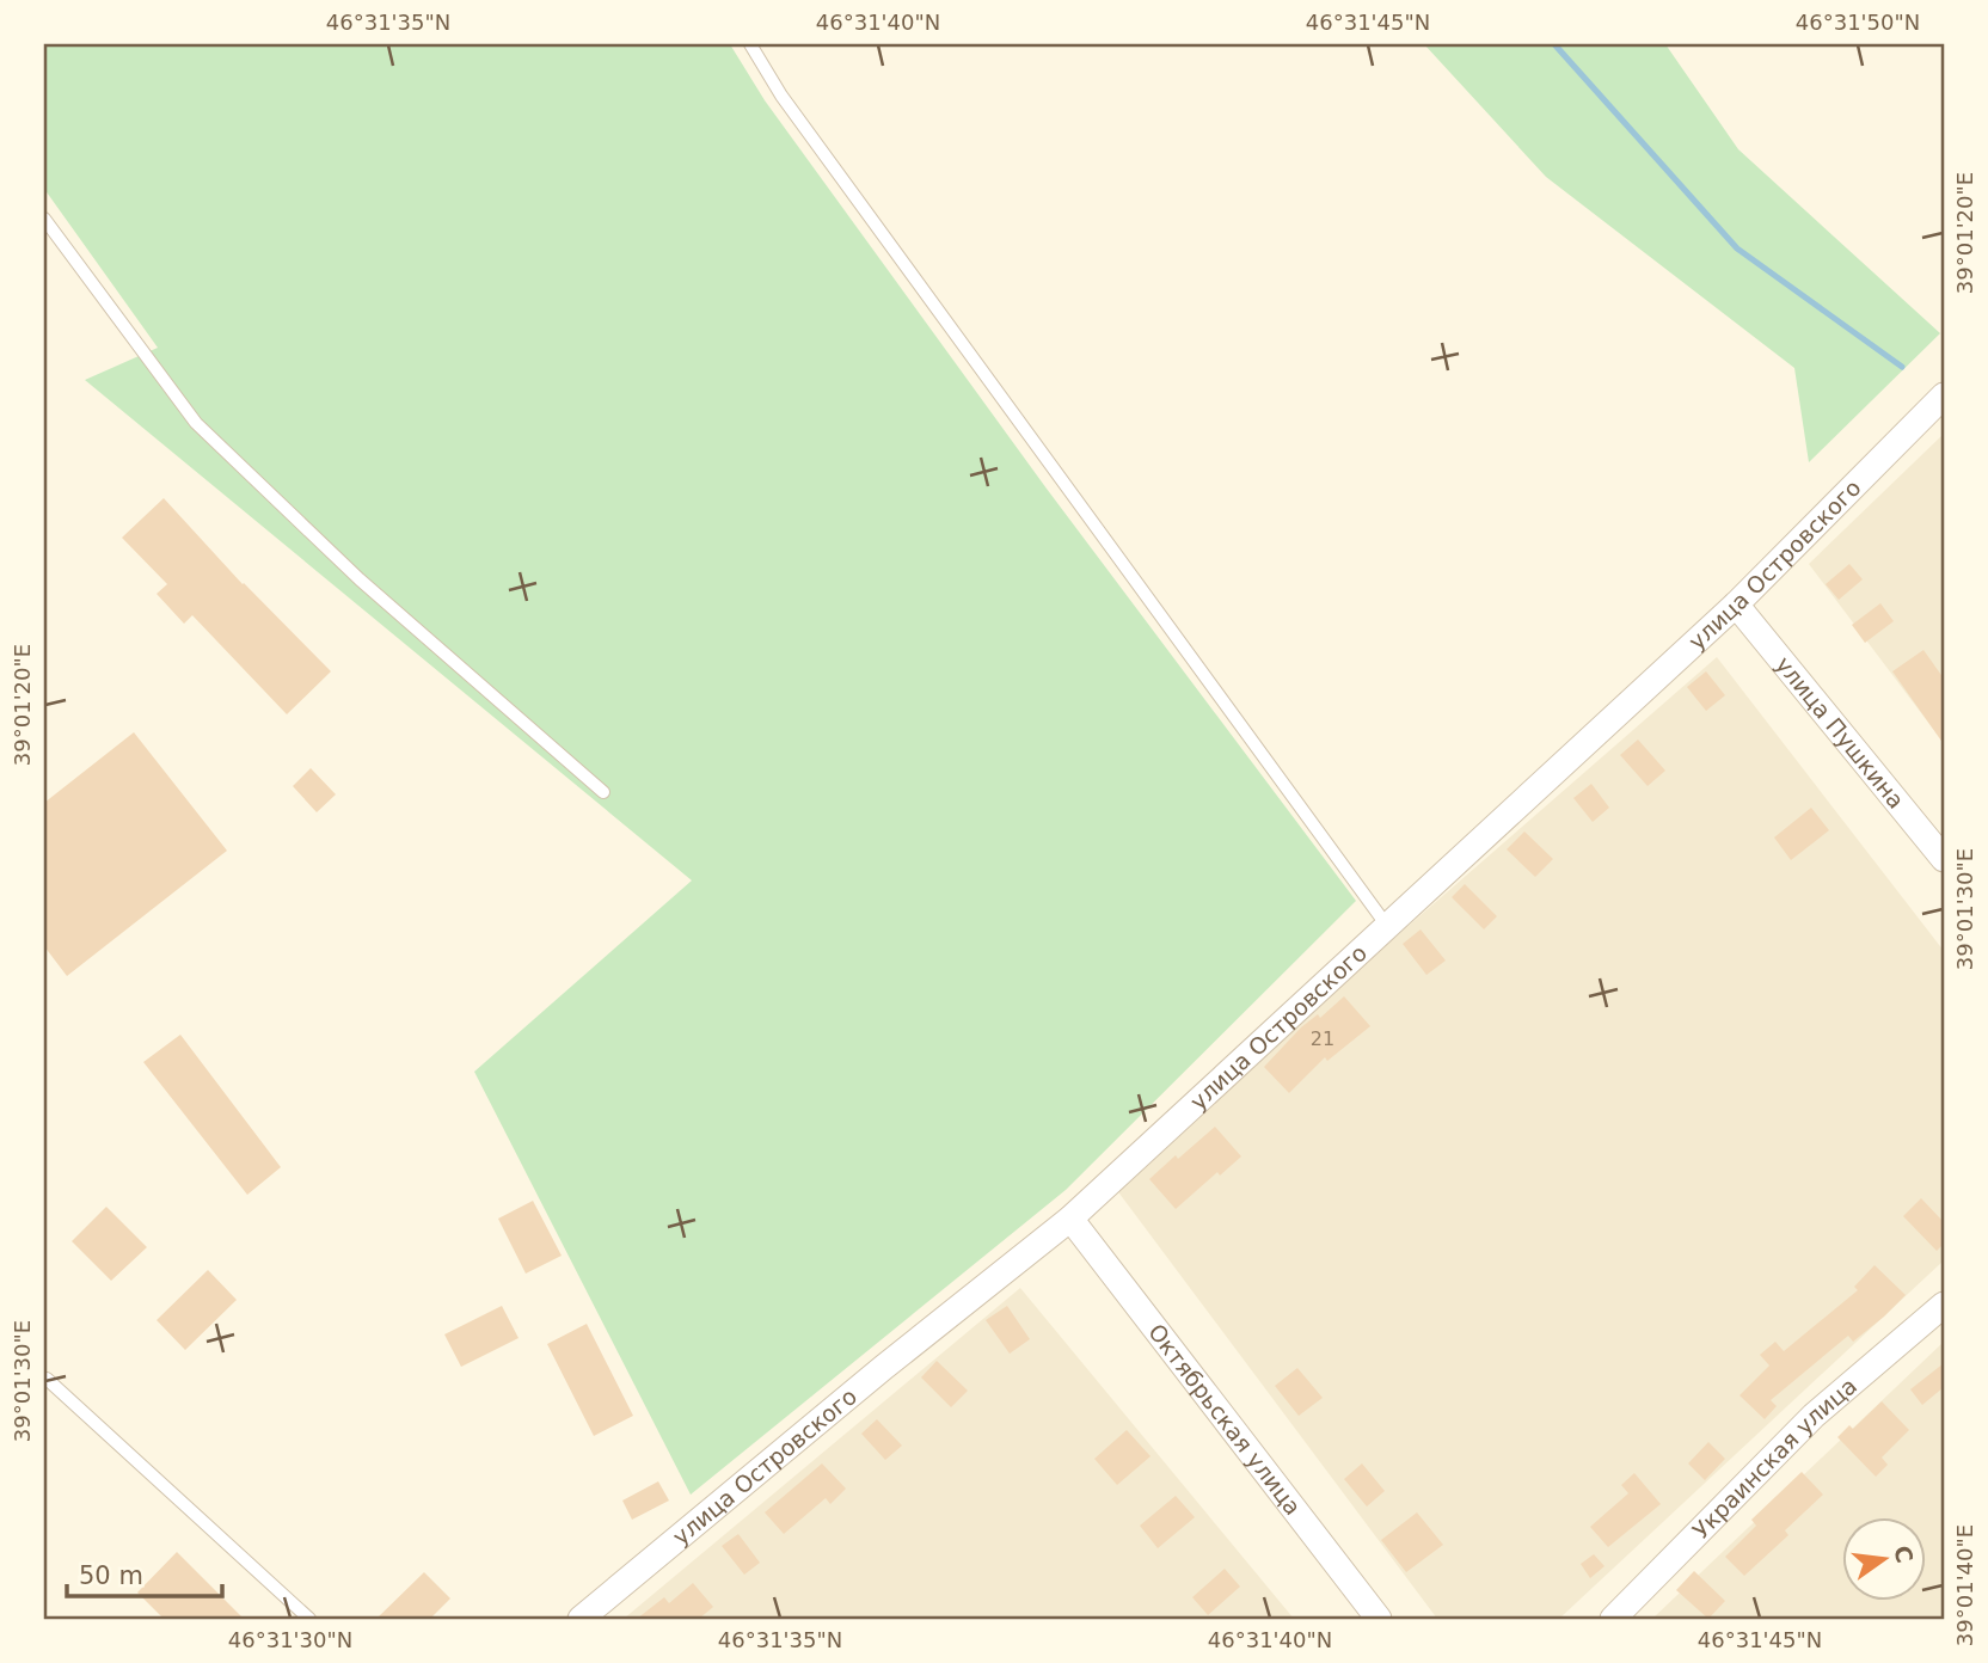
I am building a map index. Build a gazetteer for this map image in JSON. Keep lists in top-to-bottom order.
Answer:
{
  "streets": {
    "street": [
      "улица Островского",
      "улица Пушкина",
      "Октябрьская улица",
      "Украинская улица"
    ]
  },
  "crossings": [
    ["улица Островского", "улица Пушкина"],
    ["улица Островского", "Октябрьская улица"]
  ],
  "house_numbers": ["21"],
  "scale_bar": "50 m",
  "north": "right",
  "coordinates": [
    "46°31'35\"N",
    "46°31'40\"N",
    "46°31'45\"N",
    "46°31'50\"N",
    "39°01'20\"E",
    "39°01'30\"E",
    "39°01'40\"E",
    "46°31'30\"N"
  ]
}
